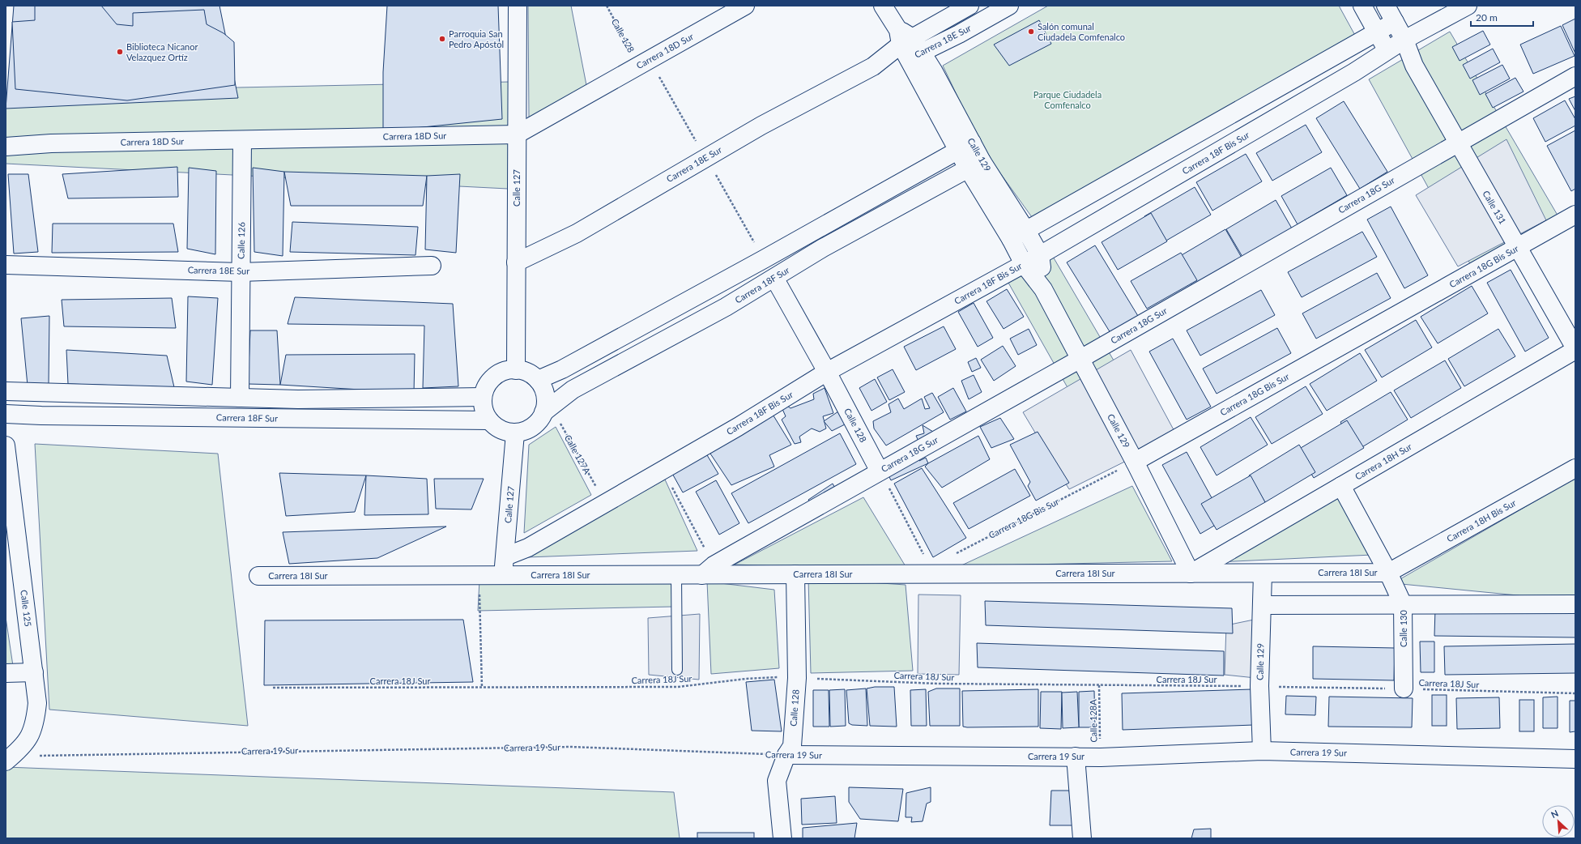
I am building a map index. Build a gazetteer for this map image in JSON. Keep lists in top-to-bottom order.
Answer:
{
  "streets": {
    "street": [
      "Calle 128",
      "Carrera 18E Sur",
      "Carrera 18D Sur",
      "Carrera 18F Bis Sur",
      "Calle 129",
      "Calle 127",
      "Carrera 18G Sur",
      "Calle 131",
      "Calle 126",
      "Carrera 18G Bis Sur",
      "Carrera 18F Sur",
      "Carrera 18H Sur",
      "Carrera 18H Bis Sur",
      "Carrera 18I Sur",
      "Calle 125",
      "Calle 130",
      "Carrera 19 Sur"
    ],
    "path": ["Calle 127A", "Carrera 18J Sur", "Calle 128A"]
  },
  "crossings": [
    ["Calle 128", "Carrera 18D Sur"],
    ["Calle 128", "Carrera 18F Bis Sur"],
    ["Calle 128", "Carrera 18G Sur"],
    ["Calle 128", "Carrera 18F Sur"],
    ["Calle 128", "Carrera 18I Sur"],
    ["Calle 128", "Carrera 18J Sur"],
    ["Calle 128", "Carrera 19 Sur"],
    ["Carrera 18E Sur", "Calle 129"],
    ["Carrera 18E Sur", "Calle 127"],
    ["Carrera 18E Sur", "Calle 126"],
    ["Carrera 18D Sur", "Calle 127"],
    ["Carrera 18D Sur", "Calle 126"],
    ["Carrera 18F Bis Sur", "Calle 129"],
    ["Carrera 18F Bis Sur", "Calle 127"],
    ["Carrera 18F Bis Sur", "Calle 131"],
    ["Carrera 18F Bis Sur", "Calle 127A"],
    ["Calle 129", "Carrera 18G Sur"],
    ["Calle 129", "Carrera 18G Bis Sur"],
    ["Calle 129", "Carrera 18F Sur"],
    ["Calle 129", "Carrera 18H Sur"],
    ["Calle 129", "Carrera 18I Sur"],
    ["Calle 129", "Carrera 18J Sur"],
    ["Calle 129", "Carrera 19 Sur"],
    ["Calle 127", "Carrera 18F Sur"],
    ["Calle 127", "Calle 127A"],
    ["Calle 127", "Carrera 18I Sur"],
    ["Carrera 18G Sur", "Calle 131"],
    ["Carrera 18G Sur", "Carrera 18I Sur"],
    ["Calle 131", "Carrera 18G Bis Sur"],
    ["Calle 131", "Carrera 18H Sur"],
    ["Carrera 18F Sur", "Calle 127A"],
    ["Carrera 18H Sur", "Carrera 18I Sur"],
    ["Carrera 18H Sur", "Calle 130"],
    ["Carrera 18H Bis Sur", "Carrera 18I Sur"],
    ["Carrera 18H Bis Sur", "Calle 130"],
    ["Carrera 18I Sur", "Calle 130"],
    ["Calle 125", "Carrera 19 Sur"],
    ["Calle 130", "Carrera 18J Sur"],
    ["Carrera 18J Sur", "Calle 128A"],
    ["Calle 128A", "Carrera 19 Sur"]
  ],
  "parks": ["Parque Ciudadela Comfenalco"],
  "places": ["Salón comunal Ciudadela Comfenalco", "Parroquia San Pedro Apóstol", "Biblioteca Nicanor Velazquez Ortíz"],
  "scale_bar": "20 m",
  "north": "top left"
}
